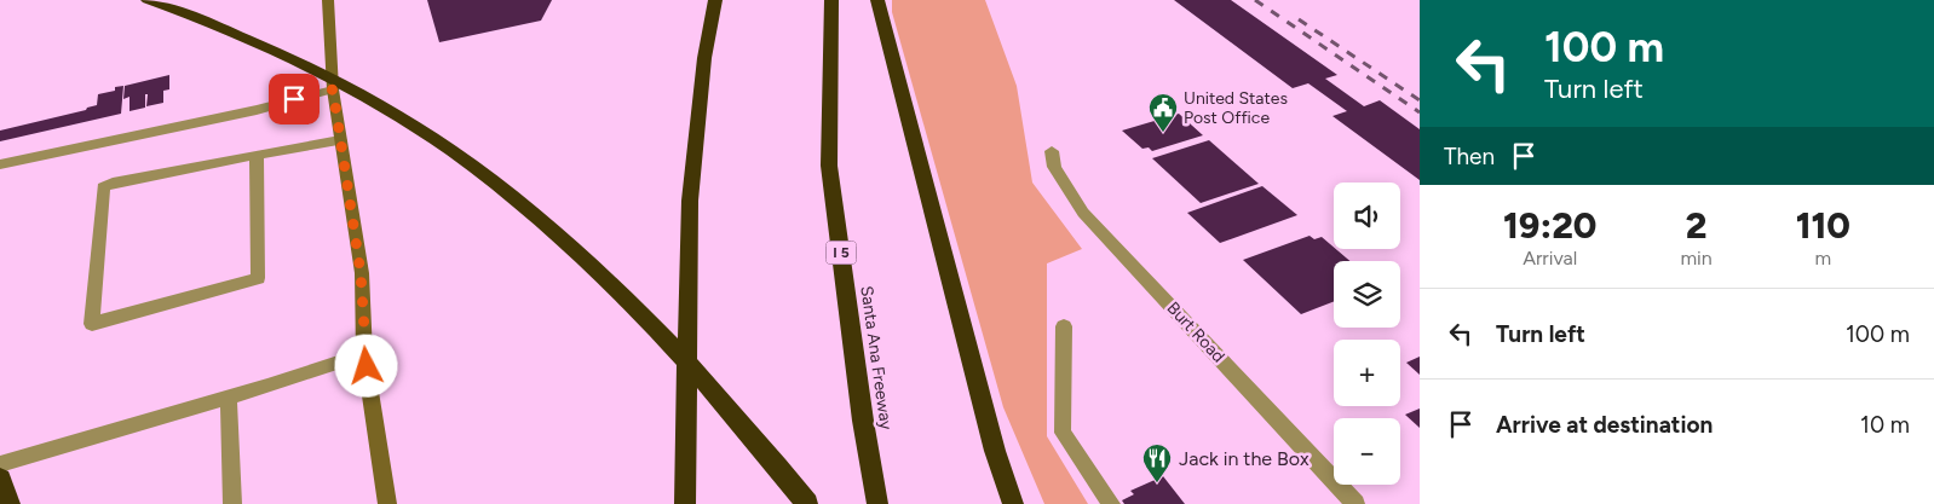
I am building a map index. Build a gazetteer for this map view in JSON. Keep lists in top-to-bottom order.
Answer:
{
  "streets": {
    "highway": ["I 5", "Santa Ana Freeway"],
    "street": ["Burt Road"]
  },
  "places": {
    "public building": ["United States Post Office"],
    "restaurant": ["Jack in the Box"]
  },
  "page": {
    "turn": ["100 m", "Turn left"],
    "then": "Then",
    "map_buttons": ["+", "−"],
    "eta": [
      "19:20",
      "Arrival",
      "2",
      "min",
      "110",
      "m"
    ],
    "list": [
      {
        "name": "Turn left",
        "value": "100 m"
      },
      {
        "name": "Arrive at destination",
        "value": "10 m"
      }
    ]
  }
}
